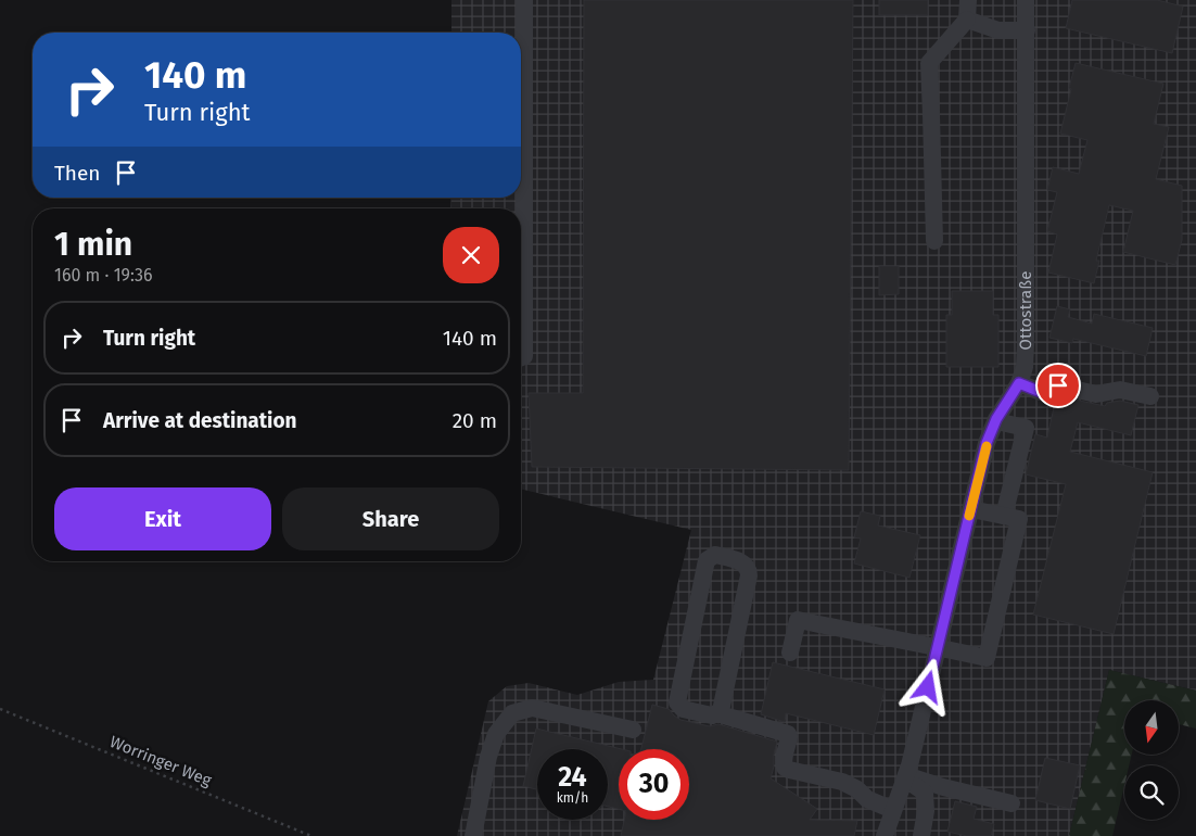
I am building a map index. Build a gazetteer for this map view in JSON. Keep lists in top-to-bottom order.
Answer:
{
  "streets": {
    "street": ["Ottostraße"],
    "path": ["Worringer Weg"]
  },
  "north": "bottom",
  "page": {
    "turn": ["140 m", "Turn right"],
    "then": "Then",
    "heading": ["1 min", "160 m · 19:36"],
    "list": [
      {
        "name": "Turn right",
        "value": "140 m"
      },
      {
        "name": "Arrive at destination",
        "value": "20 m"
      }
    ],
    "buttons": ["Exit", "Share"],
    "speed": "24 km/h",
    "limit": "30"
  }
}
